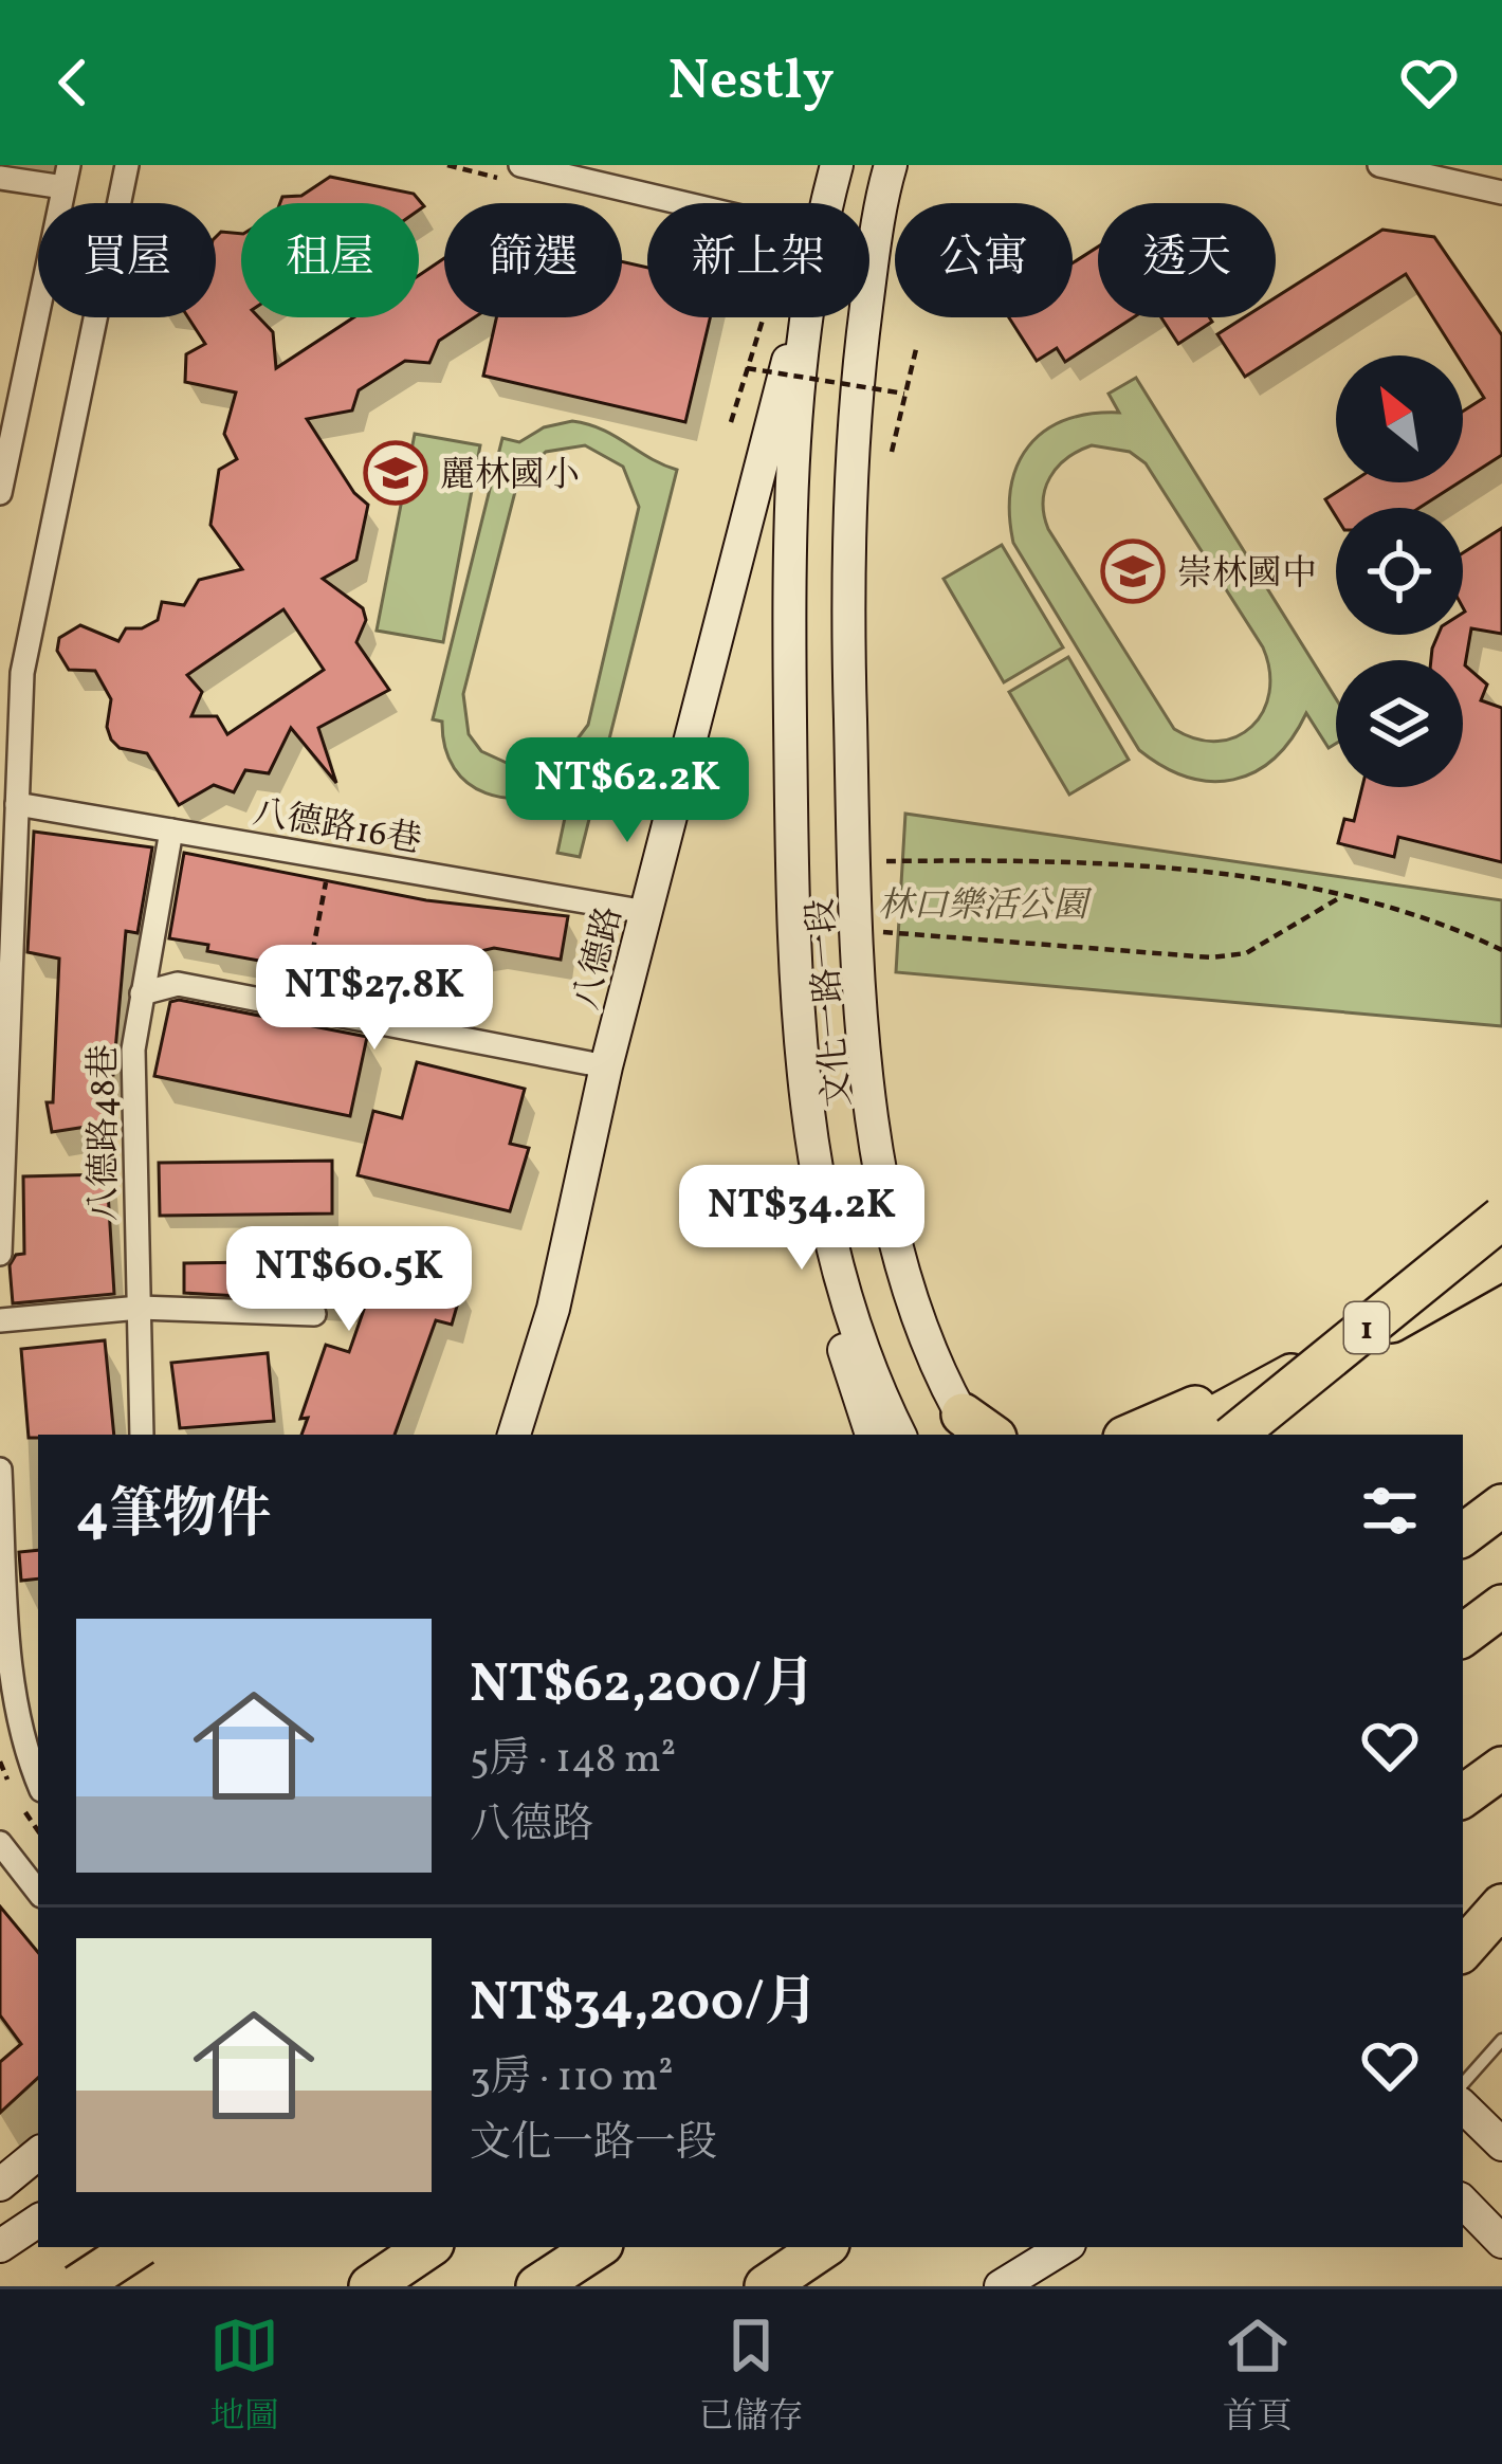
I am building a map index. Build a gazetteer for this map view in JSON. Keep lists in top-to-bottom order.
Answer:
{
  "streets": {
    "highway": ["1"],
    "main road": ["八德路", "文化一路一段"],
    "street": ["八德路16巷", "八德路48巷"]
  },
  "crossings": [
    ["八德路16巷", "八德路"],
    ["八德路16巷", "八德路48巷"]
  ],
  "parks": ["林口樂活公園"],
  "places": {
    "school or university": ["麗林國小", "崇林國中"]
  },
  "north": "top left",
  "page": {
    "header": "Nestly",
    "chip": [
      "買屋",
      "租屋",
      "篩選",
      "新上架",
      "公寓",
      "透天"
    ],
    "price": [
      "NT$62.2K",
      "NT$27.8K",
      "NT$34.2K",
      "NT$60.5K"
    ],
    "heading": "4筆物件",
    "list": [
      {
        "name": "NT$62,200/月",
        "note": "5房 · 148 m² · 八德路"
      },
      {
        "name": "NT$34,200/月",
        "note": "3房 · 110 m² · 文化一路一段"
      }
    ],
    "tabs": ["地圖", "已儲存", "首頁"]
  }
}
